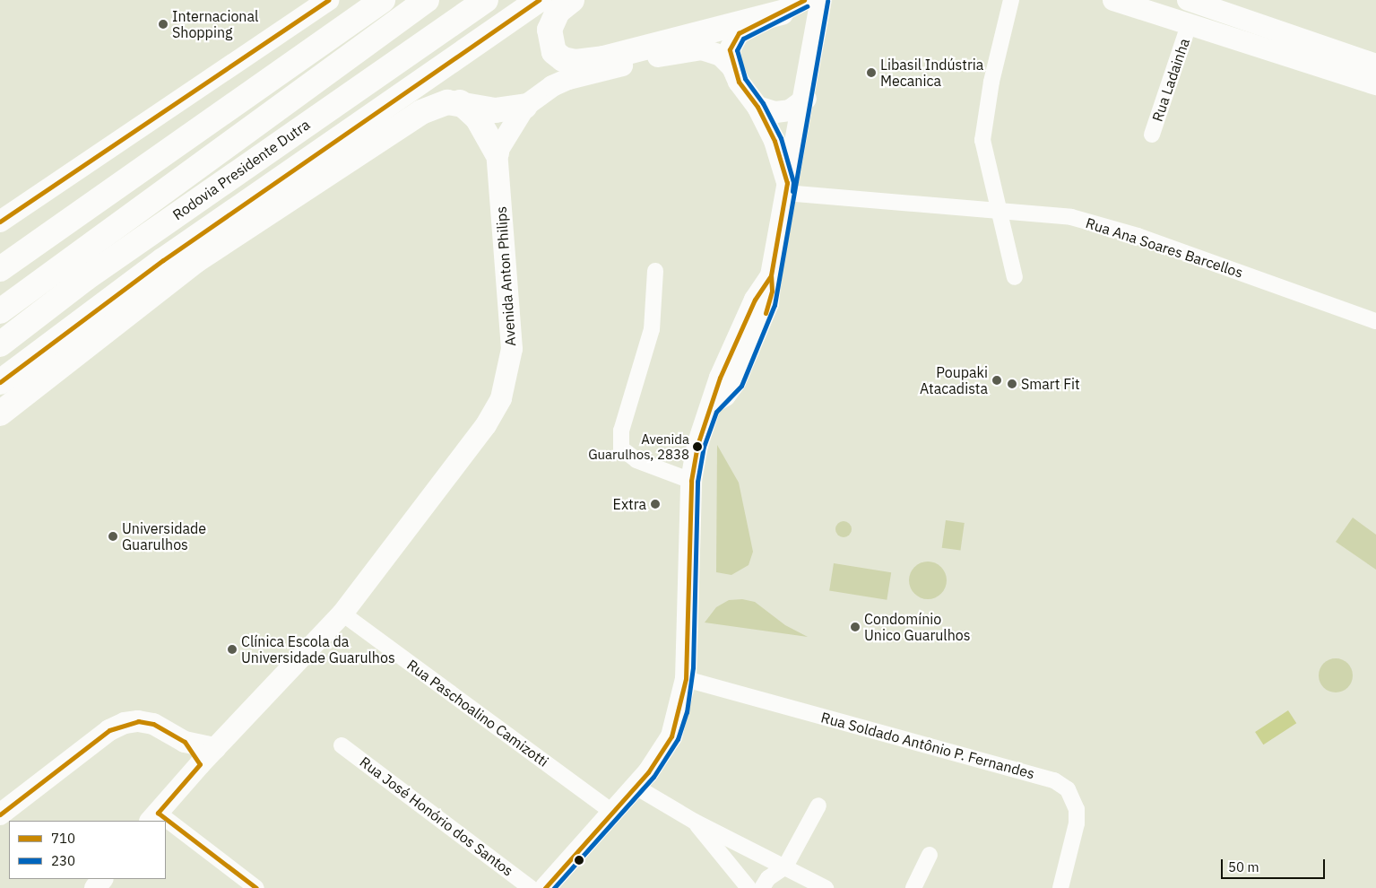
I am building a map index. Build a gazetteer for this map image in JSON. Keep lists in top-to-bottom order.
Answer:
{
  "streets": {
    "highway": ["Rodovia Presidente Dutra"],
    "street": [
      "Rua Ladainha",
      "Rua Ana Soares Barcellos",
      "Avenida Anton Philips",
      "Rua Paschoalino Camizotti",
      "Rua Soldado Antônio P. Fernandes",
      "Rua José Honório dos Santos"
    ]
  },
  "crossings": [
    ["Avenida Anton Philips", "Rua Paschoalino Camizotti"]
  ],
  "places": [
    "Internacional Shopping",
    "Libasil Indústria Mecanica",
    "Poupaki Atacadista",
    "Smart Fit",
    "Avenida Guarulhos, 2838",
    "Extra",
    "Universidade Guarulhos",
    "Condomínio Unico Guarulhos",
    "Clínica Escola da Universidade Guarulhos"
  ],
  "lines": ["transit line 710", "transit line 230"],
  "legend": ["710", "230"],
  "scale_bar": "50 m"
}
